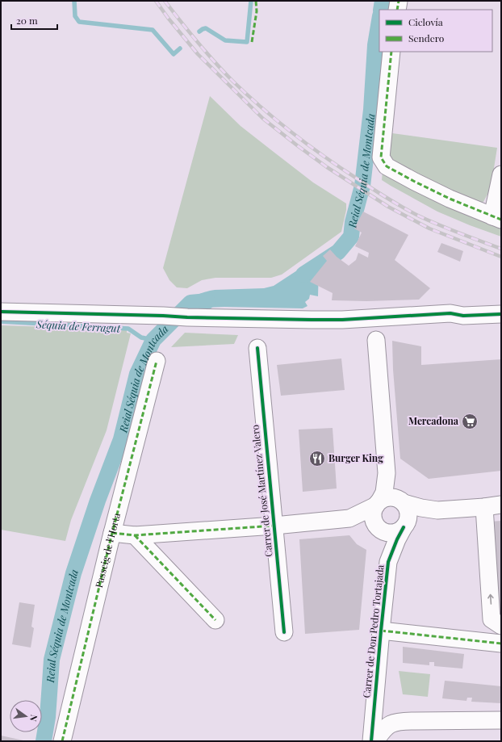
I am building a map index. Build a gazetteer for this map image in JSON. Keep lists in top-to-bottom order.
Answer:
{
  "streets": {
    "street": ["Carrer de José Martínez Valero", "Passeig de l'Horta", "Carrer de Don Pedro Tortajada"]
  },
  "water": ["Reial Séquia de Montcada", "Séquia de Ferragut"],
  "places": {
    "supermarket": ["Mercadona"],
    "restaurant": ["Burger King"]
  },
  "legend": ["Ciclovía", "Sendero"],
  "scale_bar": "20 m",
  "north": "right"
}
